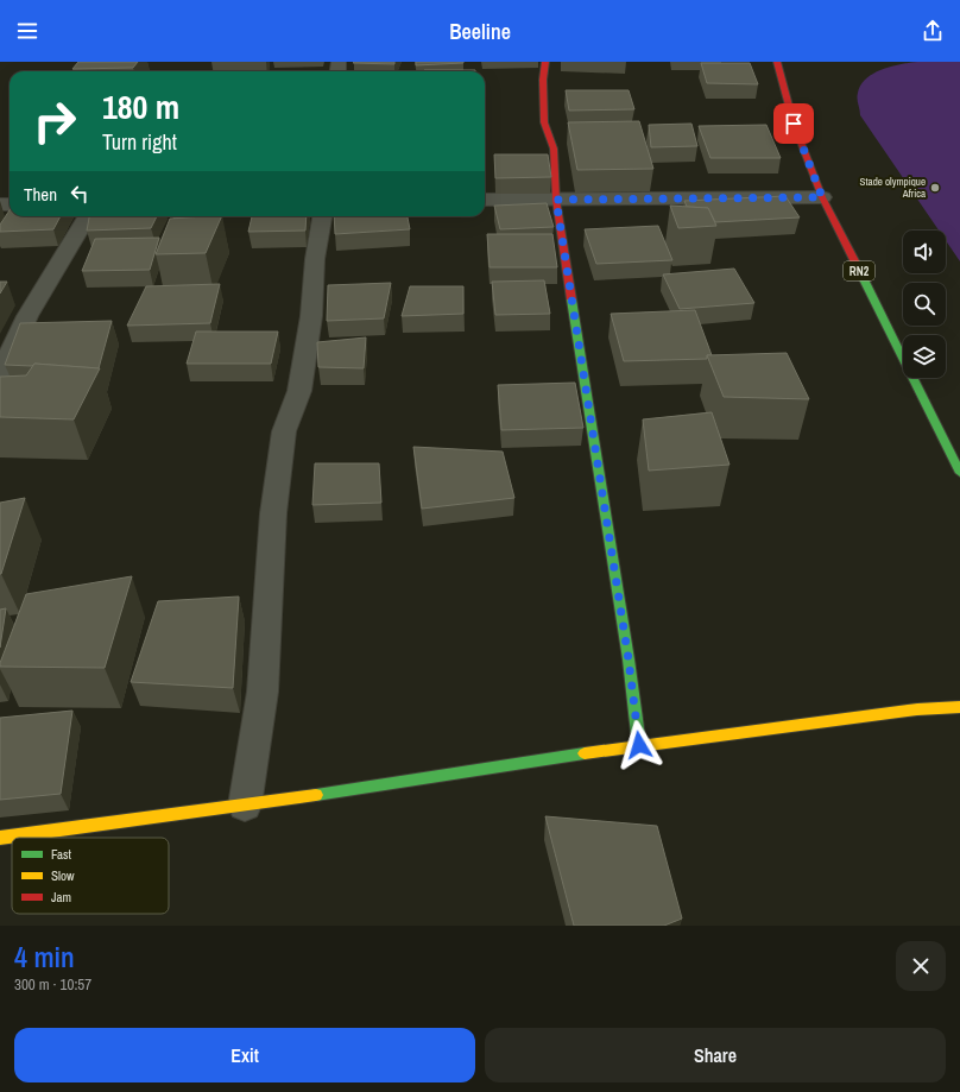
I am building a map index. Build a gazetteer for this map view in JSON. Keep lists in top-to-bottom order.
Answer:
{
  "streets": {
    "street": ["RN2"]
  },
  "places": ["Stade olympique Africa"],
  "legend": ["Fast", "Slow", "Jam"],
  "page": {
    "header": "Beeline",
    "turn": ["180 m", "Turn right"],
    "then": "Then",
    "heading": ["4 min", "300 m · 10:57"],
    "buttons": ["Exit", "Share"]
  }
}
